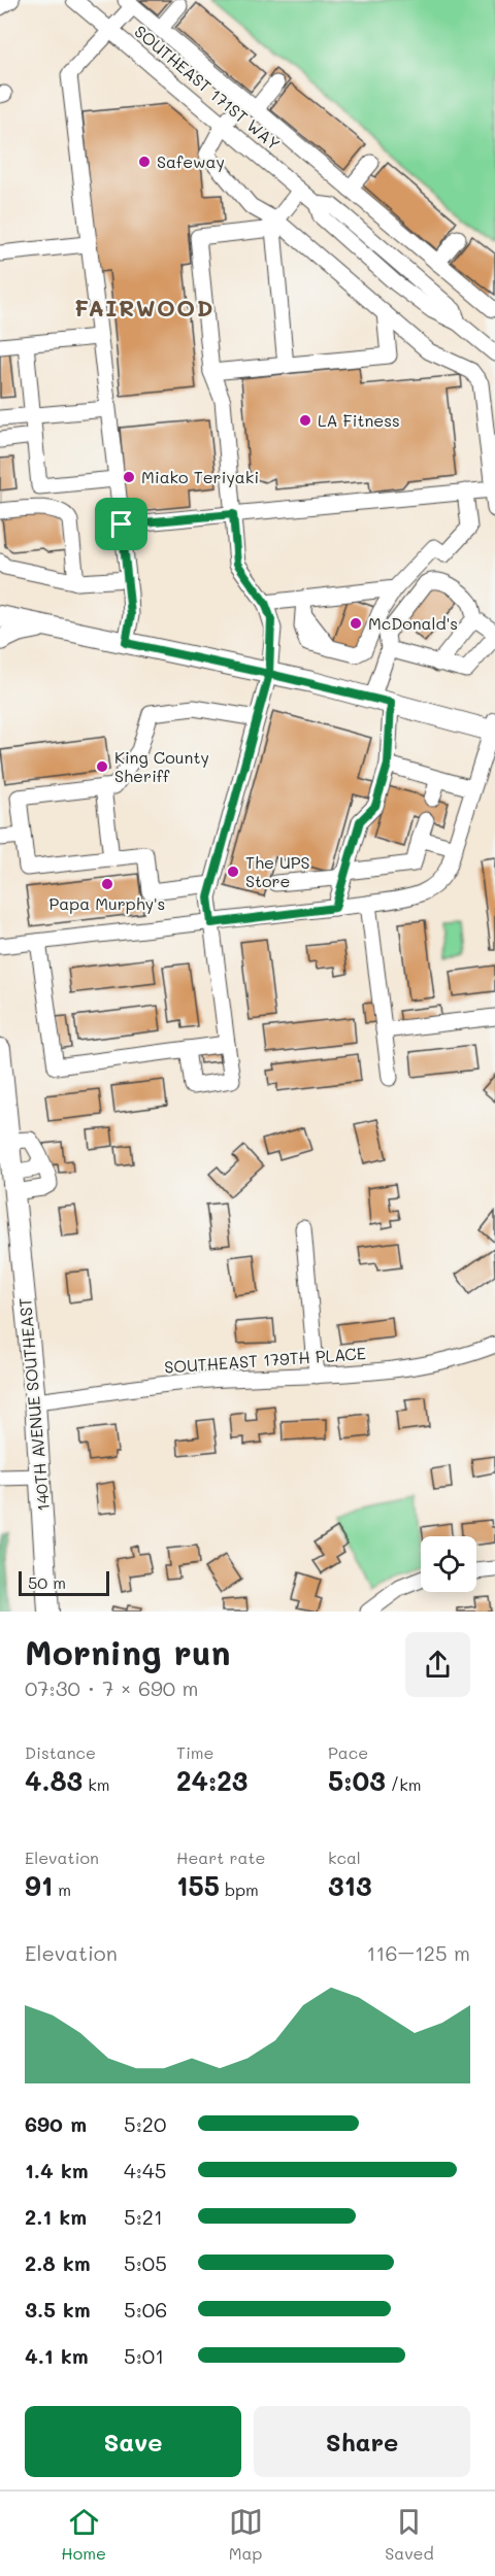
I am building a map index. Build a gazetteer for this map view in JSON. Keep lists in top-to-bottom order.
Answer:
{
  "streets": {
    "main road": ["140TH AVENUE SOUTHEAST"],
    "street": ["SOUTHEAST 171ST WAY", "SOUTHEAST 179TH PLACE"]
  },
  "crossings": [
    ["SOUTHEAST 179TH PLACE", "140TH AVENUE SOUTHEAST"]
  ],
  "districts": ["FAIRWOOD"],
  "places": [
    "Safeway",
    "LA Fitness",
    "Miako Teriyaki",
    "McDonald's",
    "King County Sheriff",
    "The UPS Store",
    "Papa Murphy's"
  ],
  "scale_bar": "50 m",
  "page": {
    "scale": "50 m",
    "heading": ["Morning run", "07:30 · 7 × 690 m"],
    "stats": [
      ["Distance", "4.83 km"],
      ["Time", "24:23"],
      ["Pace", "5:03 /km"],
      ["Elevation", "91 m"],
      ["Heart rate", "155 bpm"],
      ["kcal", "313"]
    ],
    "chart": ["Elevation", "116–125 m"],
    "list": [
      {
        "name": "690 m",
        "note": "5:20"
      },
      {
        "name": "1.4 km",
        "note": "4:45"
      },
      {
        "name": "2.1 km",
        "note": "5:21"
      },
      {
        "name": "2.8 km",
        "note": "5:05"
      },
      {
        "name": "3.5 km",
        "note": "5:06"
      },
      {
        "name": "4.1 km",
        "note": "5:01"
      }
    ],
    "buttons": ["Save", "Share"],
    "tabs": ["Home", "Map", "Saved"]
  }
}
